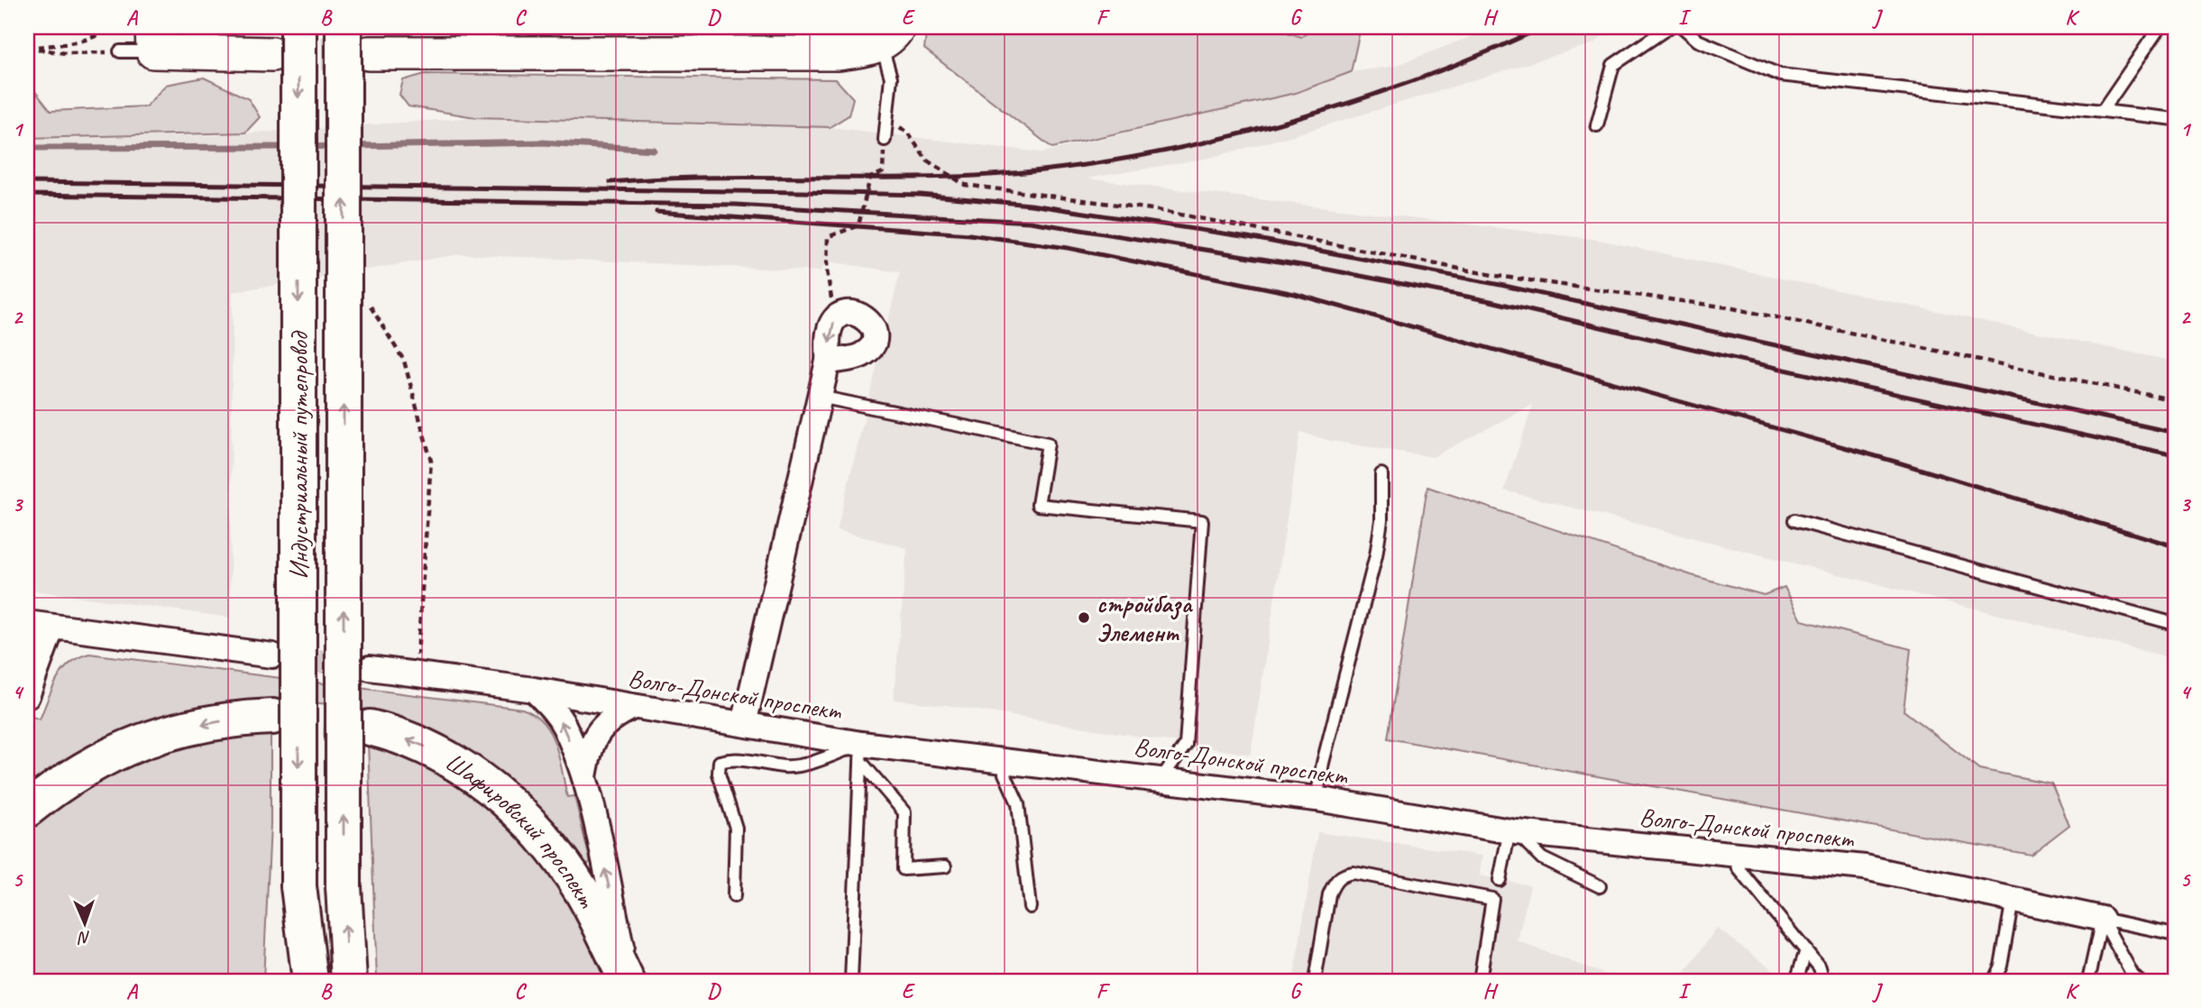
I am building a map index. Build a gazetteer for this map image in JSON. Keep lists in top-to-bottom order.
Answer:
{
  "streets": {
    "main road": ["Индустриальный путепровод", "Шафировский проспект"],
    "street": ["Волго-Донской проспект"]
  },
  "one_way": ["Шафировский проспект"],
  "places": ["стройбаза Элемент"],
  "north": "bottom",
  "grid": {
    "columns": [
      "A",
      "B",
      "C",
      "D",
      "E",
      "F",
      "G",
      "H",
      "I",
      "J",
      "K"
    ],
    "rows": [
      "1",
      "2",
      "3",
      "4",
      "5"
    ]
  }
}
